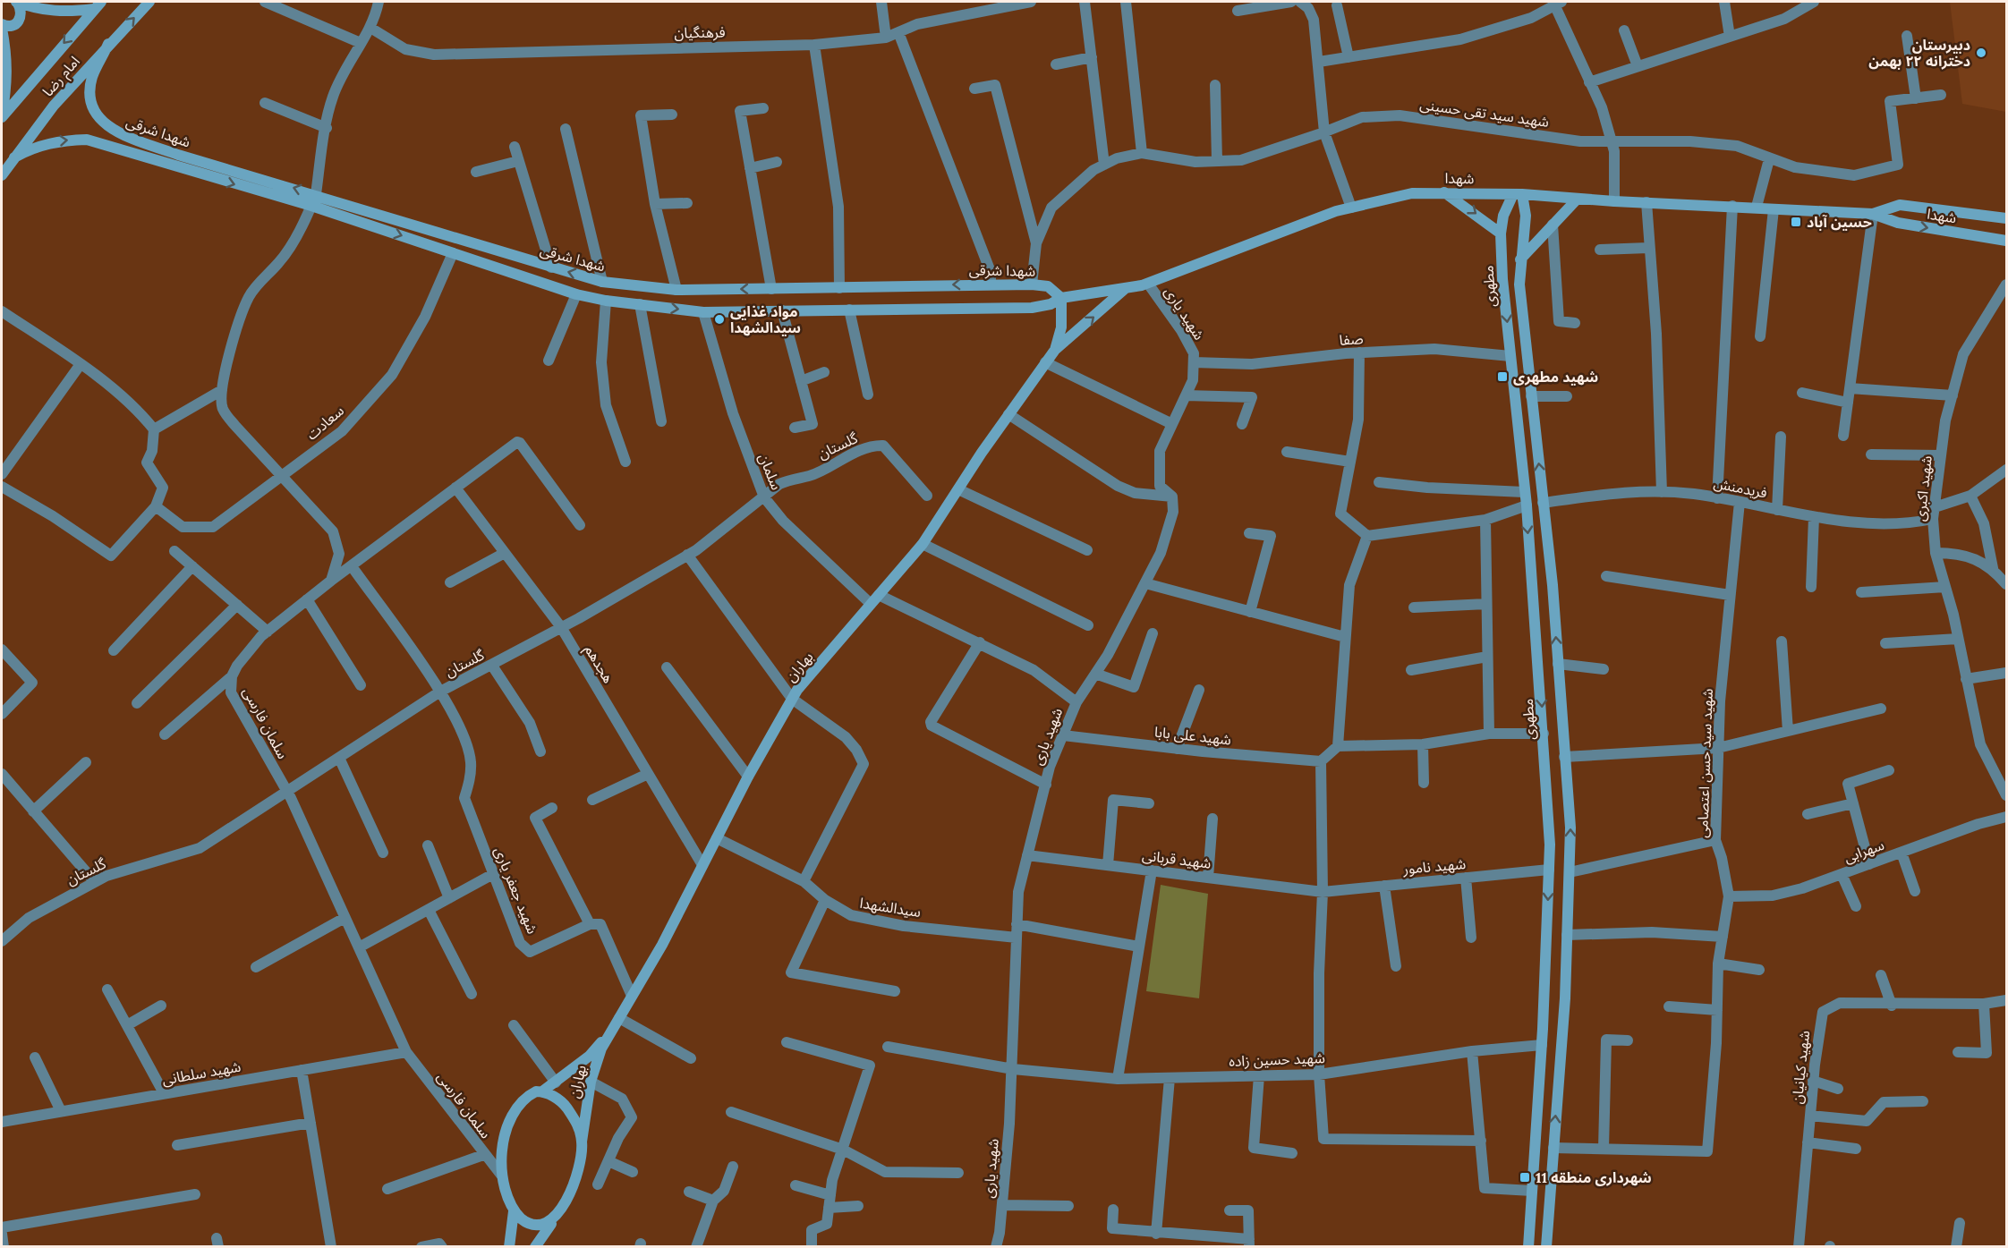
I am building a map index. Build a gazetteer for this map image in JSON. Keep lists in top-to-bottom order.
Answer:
{
  "streets": {
    "main road": [
      "امام رضا",
      "شهدا شرقی",
      "شهدا",
      "مطهری",
      "بهاران"
    ],
    "street": [
      "فرهنگیان",
      "شهید سید تقی حسینی",
      "شهید یاری",
      "صفا",
      "سعادت",
      "گلستان",
      "سلمان",
      "فریدمنش",
      "شهید اکبری",
      "هجدهم",
      "سلمان فارسی",
      "شهید علی بابا",
      "شهید سید حسن اعتصامی",
      "سهرابی",
      "شهید قربانی",
      "شهید نامور",
      "شهید جعفر یاری",
      "سیدالشهدا",
      "شهید حسین زاده",
      "شهید کیانیان",
      "شهید سلطانی"
    ]
  },
  "crossings": [
    ["امام رضا", "شهدا شرقی"],
    ["شهید سید تقی حسینی", "شهدا شرقی"],
    ["شهدا شرقی", "شهدا"],
    ["شهدا شرقی", "سعادت"],
    ["شهدا شرقی", "سلمان"],
    ["شهدا", "مطهری"],
    ["شهدا", "شهید یاری"],
    ["مطهری", "صفا"],
    ["مطهری", "فریدمنش"],
    ["مطهری", "شهید نامور"],
    ["مطهری", "شهید حسین زاده"],
    ["شهید یاری", "صفا"],
    ["شهید یاری", "شهید علی بابا"],
    ["شهید یاری", "شهید قربانی"],
    ["شهید یاری", "سیدالشهدا"],
    ["شهید یاری", "شهید حسین زاده"],
    ["گلستان", "سلمان"],
    ["گلستان", "هجدهم"],
    ["گلستان", "سلمان فارسی"],
    ["گلستان", "شهید جعفر یاری"],
    ["سلمان", "بهاران"],
    ["فریدمنش", "شهید اکبری"],
    ["فریدمنش", "شهید سید حسن اعتصامی"],
    ["هجدهم", "بهاران"],
    ["هجدهم", "سلمان فارسی"],
    ["بهاران", "سلمان فارسی"],
    ["بهاران", "سیدالشهدا"],
    ["سلمان فارسی", "شهید جعفر یاری"],
    ["سلمان فارسی", "شهید سلطانی"],
    ["شهید سید حسن اعتصامی", "سهرابی"],
    ["شهید قربانی", "شهید نامور"]
  ],
  "places": {
    "other": ["دبیرستان دخترانه ۲۲ بهمن", "مواد غذایی سیدالشهدا"],
    "transit": ["حسین آباد", "شهید مطهری", "شهرداری منطقه 11"]
  }
}
